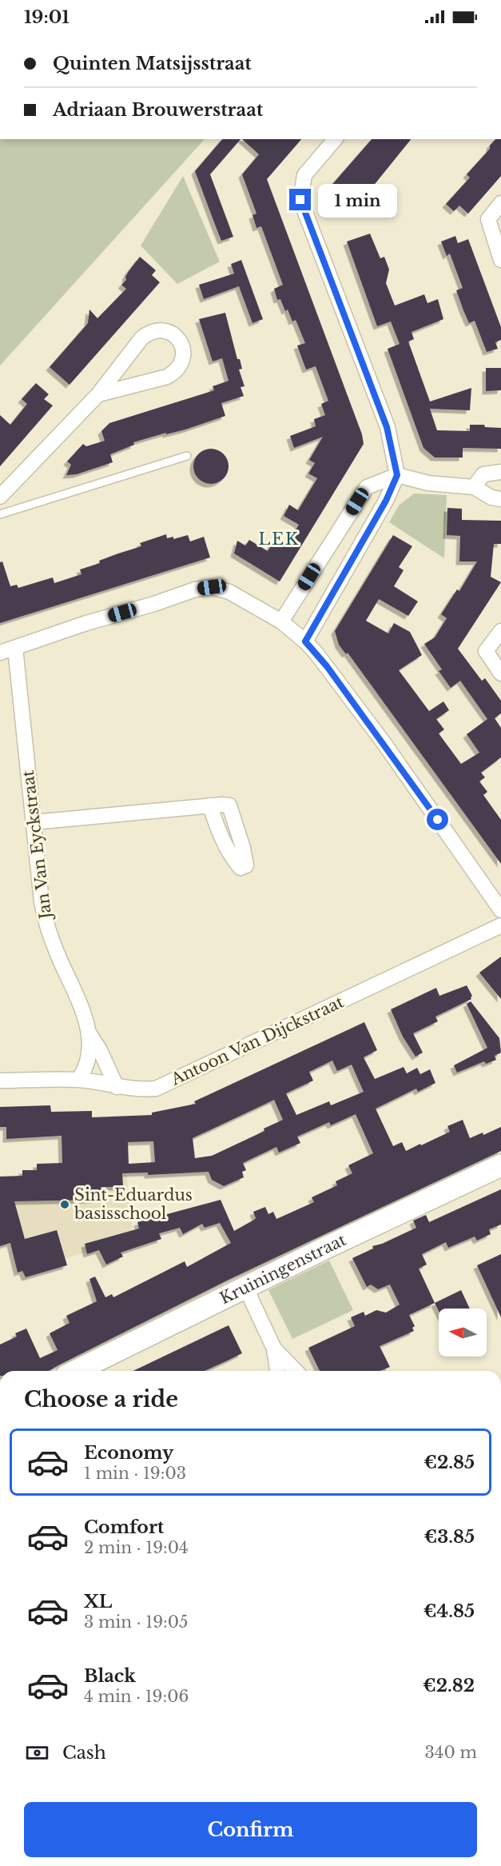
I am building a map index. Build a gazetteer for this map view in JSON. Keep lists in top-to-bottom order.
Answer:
{
  "streets": {
    "street": ["Jan Van Eyckstraat", "Antoon Van Dijckstraat", "Kruiningenstraat"]
  },
  "crossings": [
    ["Jan Van Eyckstraat", "Antoon Van Dijckstraat"]
  ],
  "districts": ["LEK"],
  "places": ["Sint-Eduardus basisschool"],
  "north": "left",
  "page": {
    "status": "19:01",
    "banner": ["Quinten Matsijsstraat", "Adriaan Brouwerstraat"],
    "bubble": "1 min",
    "heading": "Choose a ride",
    "list": [
      {
        "name": "Economy",
        "note": "1 min · 19:03",
        "value": "€2.85"
      },
      {
        "name": "Comfort",
        "note": "2 min · 19:04",
        "value": "€3.85"
      },
      {
        "name": "XL",
        "note": "3 min · 19:05",
        "value": "€4.85"
      },
      {
        "name": "Black",
        "note": "4 min · 19:06",
        "value": "€2.82"
      }
    ],
    "pay": ["Cash", "340 m"],
    "buttons": "Confirm"
  }
}
